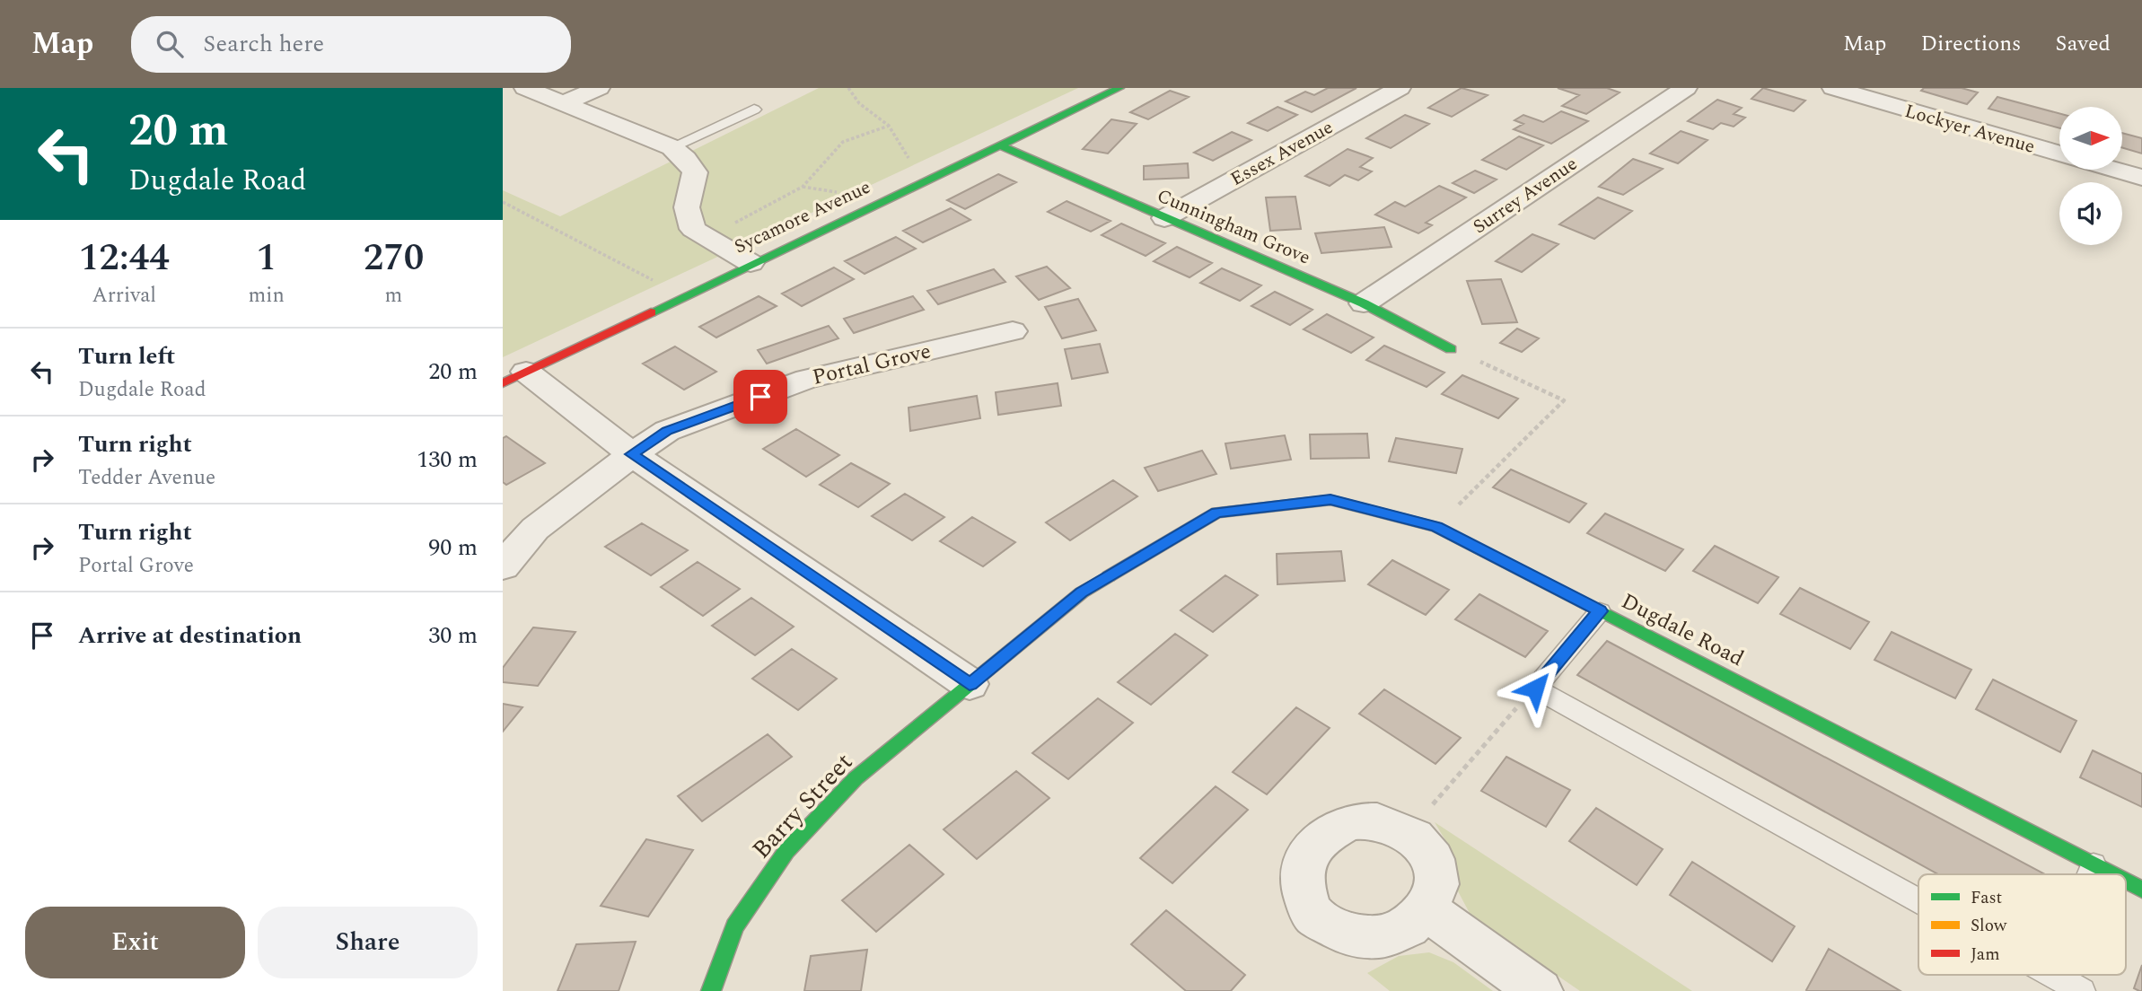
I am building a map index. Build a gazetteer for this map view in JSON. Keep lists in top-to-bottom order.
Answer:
{
  "streets": {
    "street": [
      "Lockyer Avenue",
      "Essex Avenue",
      "Surrey Avenue",
      "Sycamore Avenue",
      "Cunningham Grove",
      "Portal Grove",
      "Dugdale Road",
      "Barry Street"
    ]
  },
  "crossings": [
    ["Essex Avenue", "Cunningham Grove"],
    ["Surrey Avenue", "Cunningham Grove"],
    ["Sycamore Avenue", "Cunningham Grove"],
    ["Dugdale Road", "Barry Street"]
  ],
  "legend": ["Fast", "Slow", "Jam"],
  "north": "right",
  "page": {
    "header": "Map",
    "search": "Search here",
    "nav": ["Map", "Directions", "Saved"],
    "turn": ["20 m", "Dugdale Road"],
    "eta": [
      "12:44",
      "Arrival",
      "1",
      "min",
      "270",
      "m"
    ],
    "list": [
      {
        "name": "Turn left",
        "note": "Dugdale Road",
        "value": "20 m"
      },
      {
        "name": "Turn right",
        "note": "Tedder Avenue",
        "value": "130 m"
      },
      {
        "name": "Turn right",
        "note": "Portal Grove",
        "value": "90 m"
      },
      {
        "name": "Arrive at destination",
        "value": "30 m"
      }
    ],
    "buttons": ["Exit", "Share"]
  }
}
